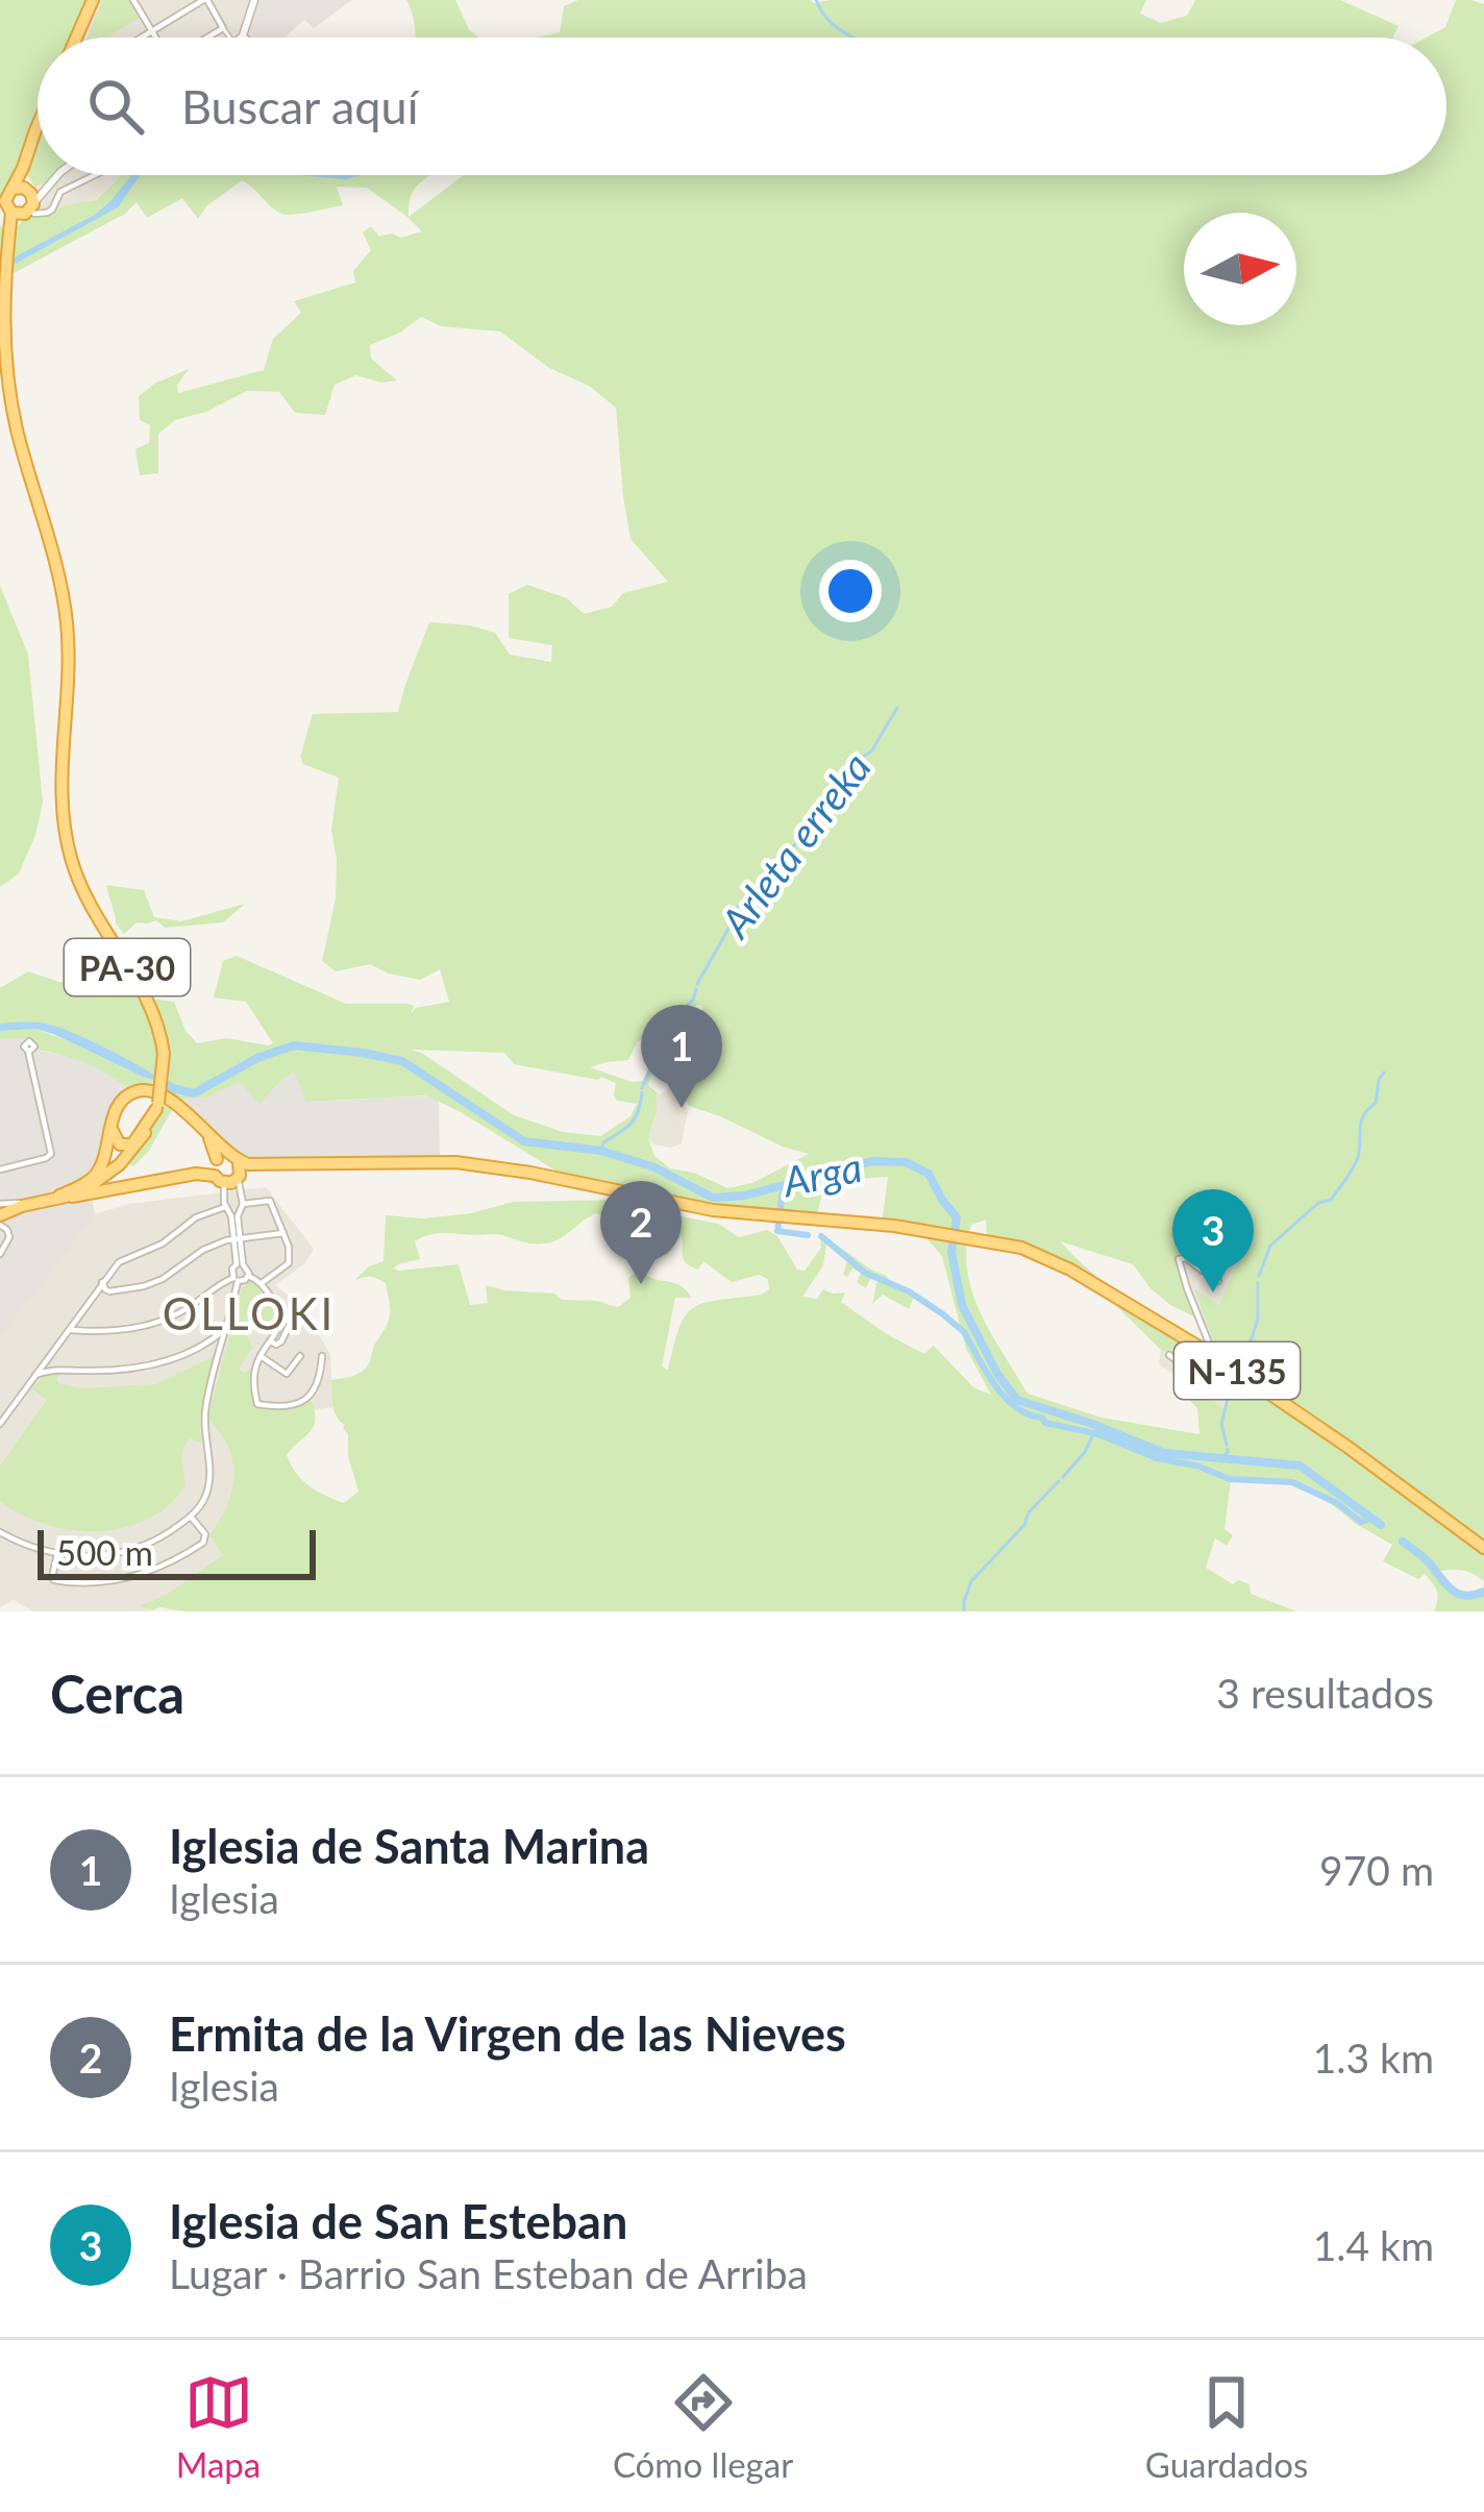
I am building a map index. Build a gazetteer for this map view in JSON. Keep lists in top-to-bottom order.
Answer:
{
  "streets": {
    "highway": ["PA-30", "N-135"]
  },
  "crossings": [
    ["PA-30", "N-135"]
  ],
  "districts": ["OLLOKI"],
  "water": ["Arleta erreka", "Arga"],
  "scale_bar": "500 m",
  "north": "right",
  "page": {
    "search": "Buscar aquí",
    "pins": ["1", "2", "3"],
    "scale": "500 m",
    "heading": ["Cerca", "3 resultados"],
    "list": [
      {
        "mark": "1",
        "name": "Iglesia de Santa Marina",
        "note": "Iglesia",
        "value": "970 m"
      },
      {
        "mark": "2",
        "name": "Ermita de la Virgen de las Nieves",
        "note": "Iglesia",
        "value": "1.3 km"
      },
      {
        "mark": "3",
        "name": "Iglesia de San Esteban",
        "note": "Lugar · Barrio San Esteban de Arriba",
        "value": "1.4 km"
      }
    ],
    "nav": ["Mapa", "Cómo llegar", "Guardados"]
  }
}
